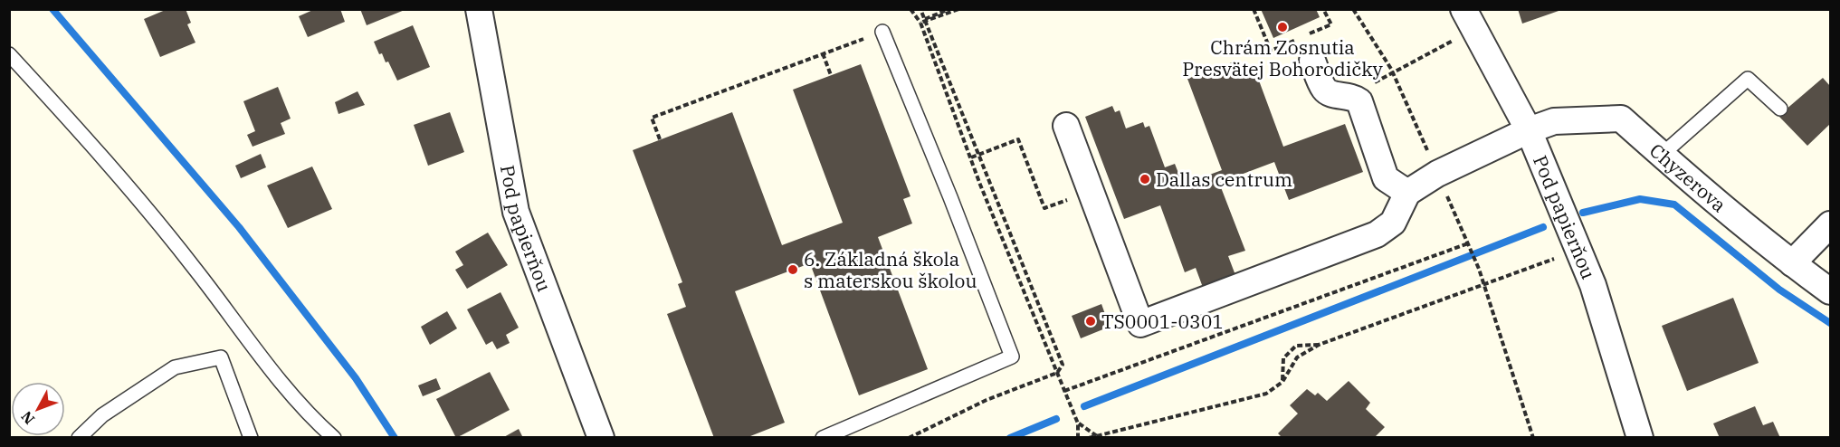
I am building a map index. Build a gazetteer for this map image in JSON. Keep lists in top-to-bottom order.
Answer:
{
  "streets": {
    "street": ["Chyzerova", "Pod papierňou"]
  },
  "crossings": [
    ["Chyzerova", "Pod papierňou"]
  ],
  "places": [
    "Chrám Zosnutia Presvätej Bohorodičky",
    "Dallas centrum",
    "6. Základná škola s materskou školou",
    "TS0001-0301"
  ],
  "north": "bottom left"
}
